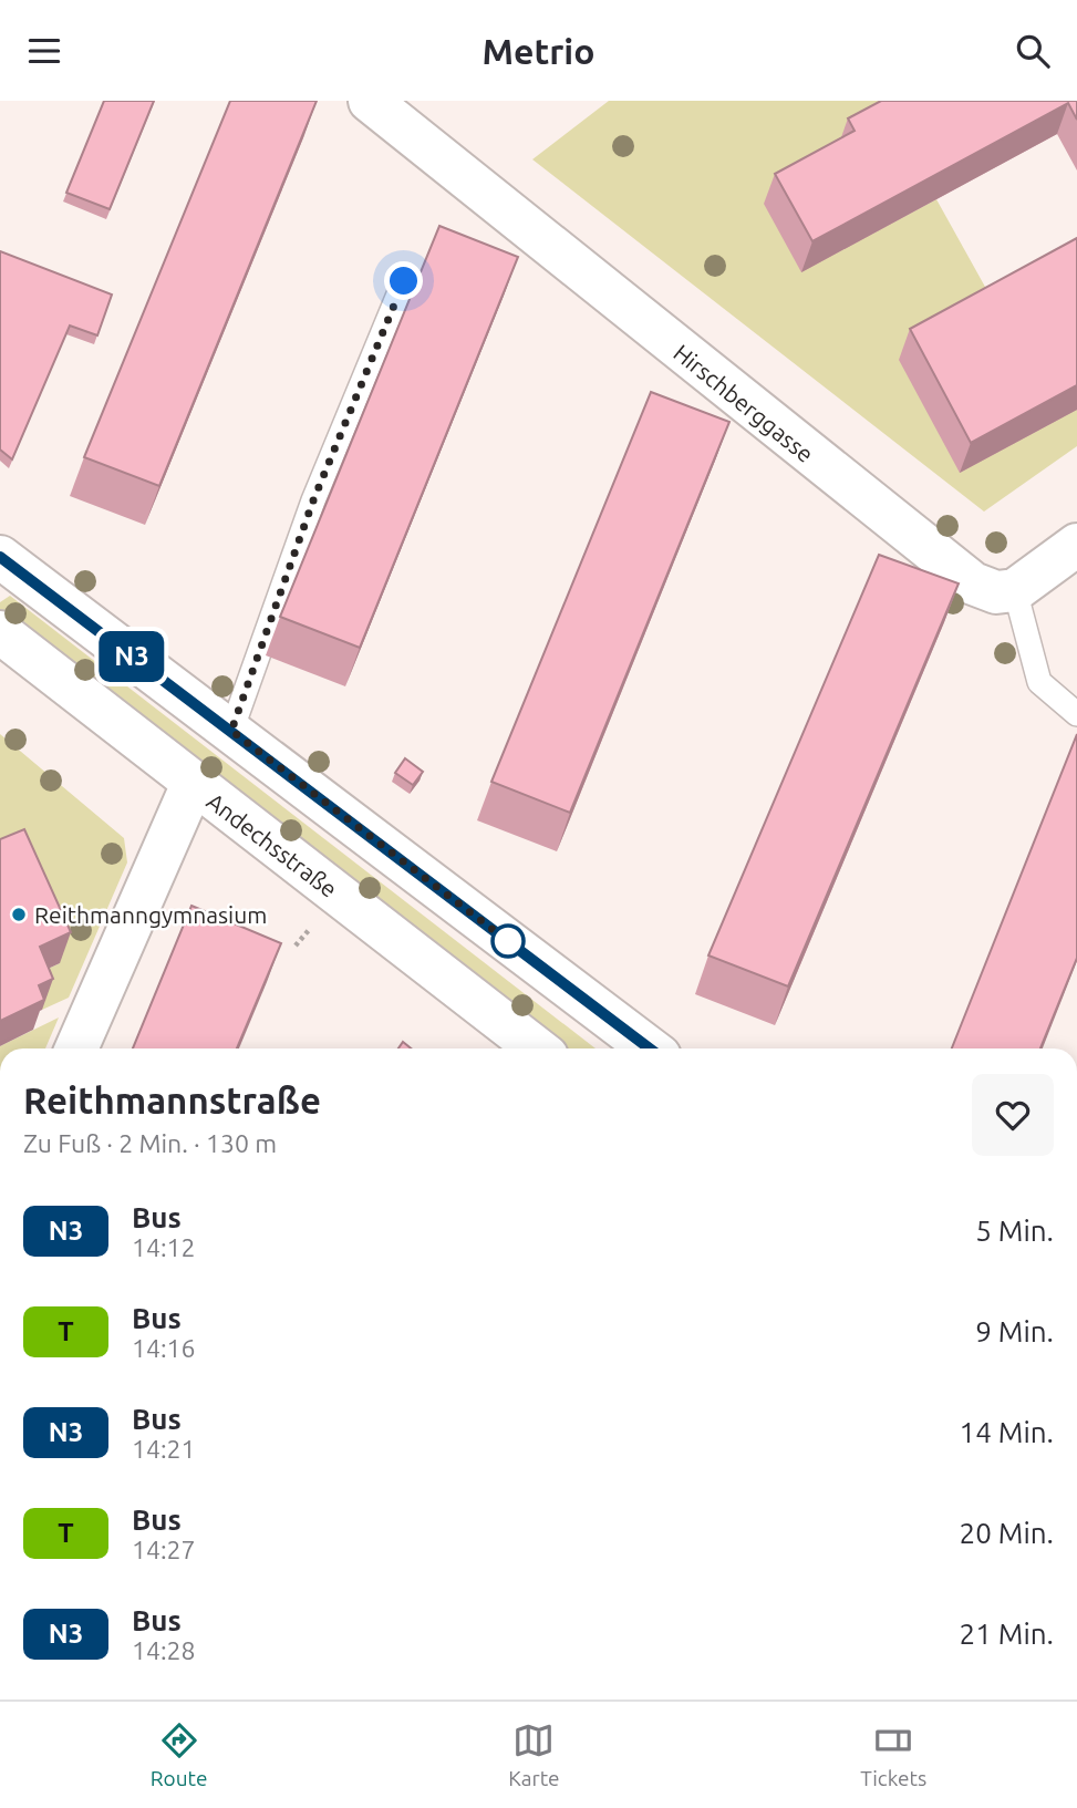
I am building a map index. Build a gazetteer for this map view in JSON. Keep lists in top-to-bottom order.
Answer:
{
  "streets": {
    "street": ["Hirschberggasse", "Andechsstraße"]
  },
  "places": ["Reithmanngymnasium"],
  "lines": ["bus line N3"],
  "page": {
    "header": "Metrio",
    "on_map": "N3",
    "heading": ["Reithmannstraße", "Zu Fuß · 2 Min. · 130 m"],
    "list": [
      {
        "mark": "N3",
        "name": "Bus",
        "note": "14:12",
        "value": "5 Min."
      },
      {
        "mark": "T",
        "name": "Bus",
        "note": "14:16",
        "value": "9 Min."
      },
      {
        "mark": "N3",
        "name": "Bus",
        "note": "14:21",
        "value": "14 Min."
      },
      {
        "mark": "T",
        "name": "Bus",
        "note": "14:27",
        "value": "20 Min."
      },
      {
        "mark": "N3",
        "name": "Bus",
        "note": "14:28",
        "value": "21 Min."
      }
    ],
    "tabs": ["Route", "Karte", "Tickets"]
  }
}
